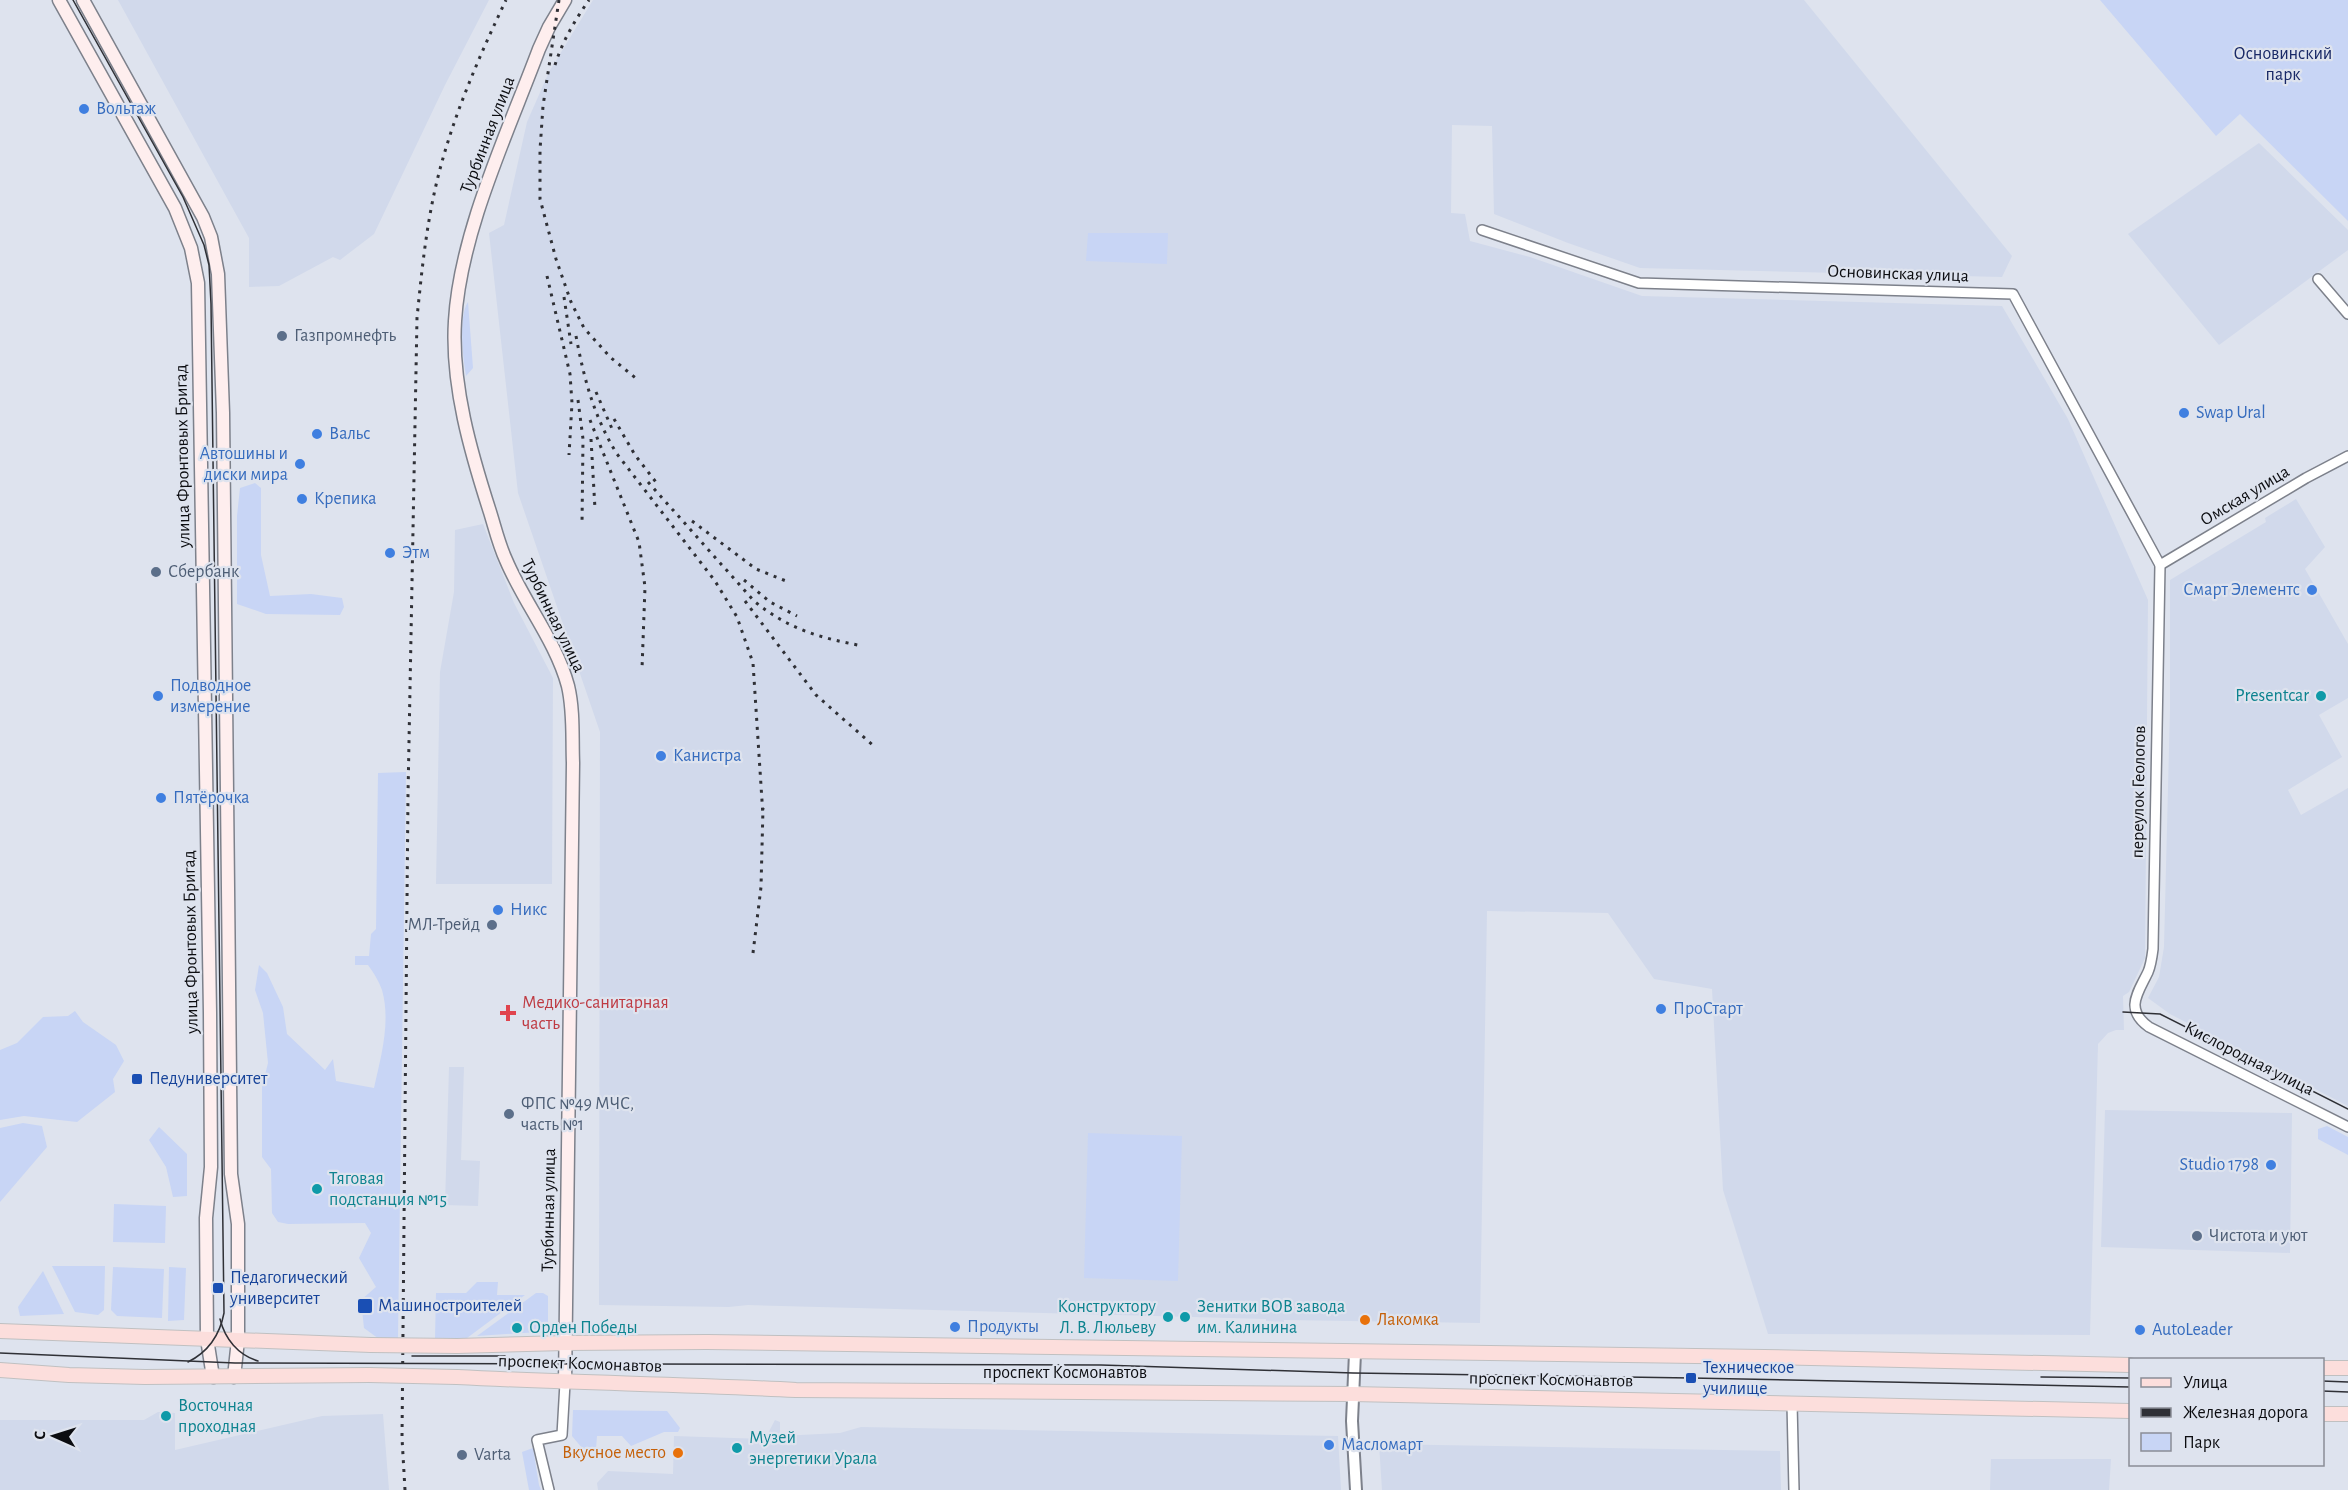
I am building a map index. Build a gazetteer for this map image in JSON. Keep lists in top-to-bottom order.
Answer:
{
  "streets": {
    "main road": ["Турбинная улица", "улица Фронтовых Бригад", "проспект Космонавтов"],
    "street": [
      "Основинская улица",
      "Омская улица",
      "переулок Геологов",
      "Кислородная улица"
    ]
  },
  "crossings": [
    ["Турбинная улица", "проспект Космонавтов"],
    ["Основинская улица", "Омская улица"],
    ["Основинская улица", "переулок Геологов"],
    ["улица Фронтовых Бригад", "проспект Космонавтов"],
    ["Омская улица", "переулок Геологов"],
    ["переулок Геологов", "Кислородная улица"]
  ],
  "parks": ["Основинский парк"],
  "places": {
    "other": [
      "Вольтаж",
      "Газпромнефть",
      "Swap Ural",
      "Вальс",
      "Автошины и диски мира",
      "Крепика",
      "Этм",
      "Сбербанк",
      "Смарт Элементс",
      "Подводное измерение",
      "Presentcar",
      "Канистра",
      "Пятёрочка",
      "Никс",
      "МЛ-Трейд",
      "ПроСтарт",
      "ФПС №49 МЧС, часть №1",
      "Studio 1798",
      "Тяговая подстанция №15",
      "Чистота и уют",
      "Конструктору Л. В. Люльеву",
      "Зенитки ВОВ завода им. Калинина",
      "Лакомка",
      "Продукты",
      "Орден Победы",
      "AutoLeader",
      "Восточная проходная",
      "Масломарт",
      "Музей энергетики Урала",
      "Вкусное место",
      "Varta"
    ],
    "health": ["Медико-санитарная часть"],
    "transit": [
      "Педуниверситет",
      "Педагогический университет",
      "Машиностроителей",
      "Техническое училище"
    ]
  },
  "legend": ["Улица", "Железная дорога", "Парк"],
  "north": "left"
}
